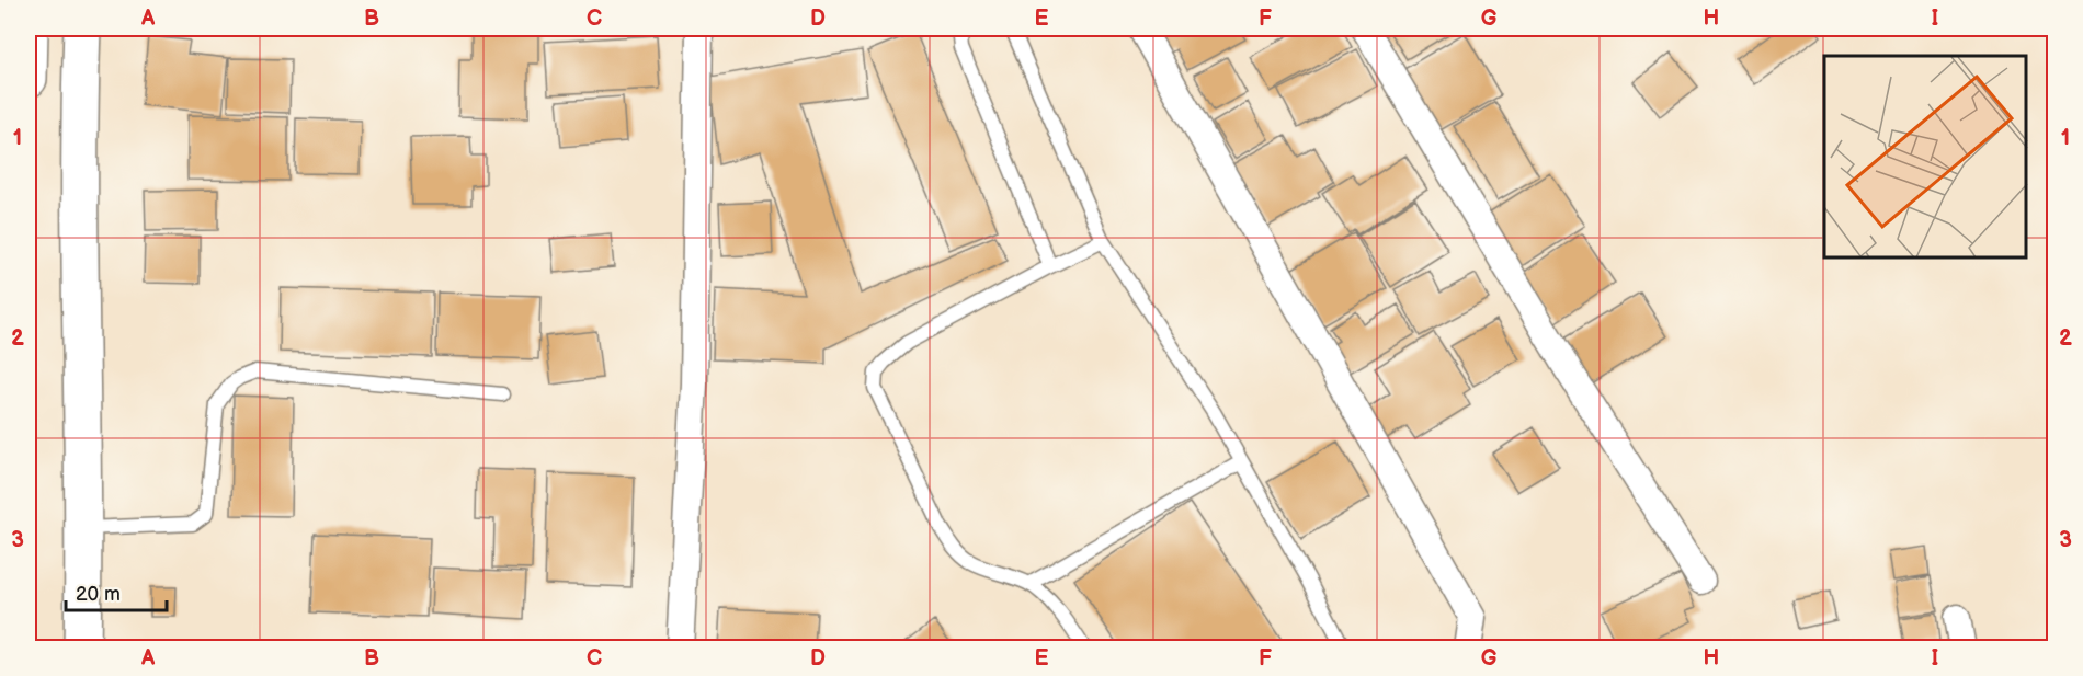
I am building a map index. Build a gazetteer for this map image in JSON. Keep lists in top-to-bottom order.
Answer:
{
  "scale_bar": "20 m",
  "grid": {
    "columns": [
      "A",
      "B",
      "C",
      "D",
      "E",
      "F",
      "G",
      "H",
      "I"
    ],
    "rows": ["1", "2", "3"]
  }
}
